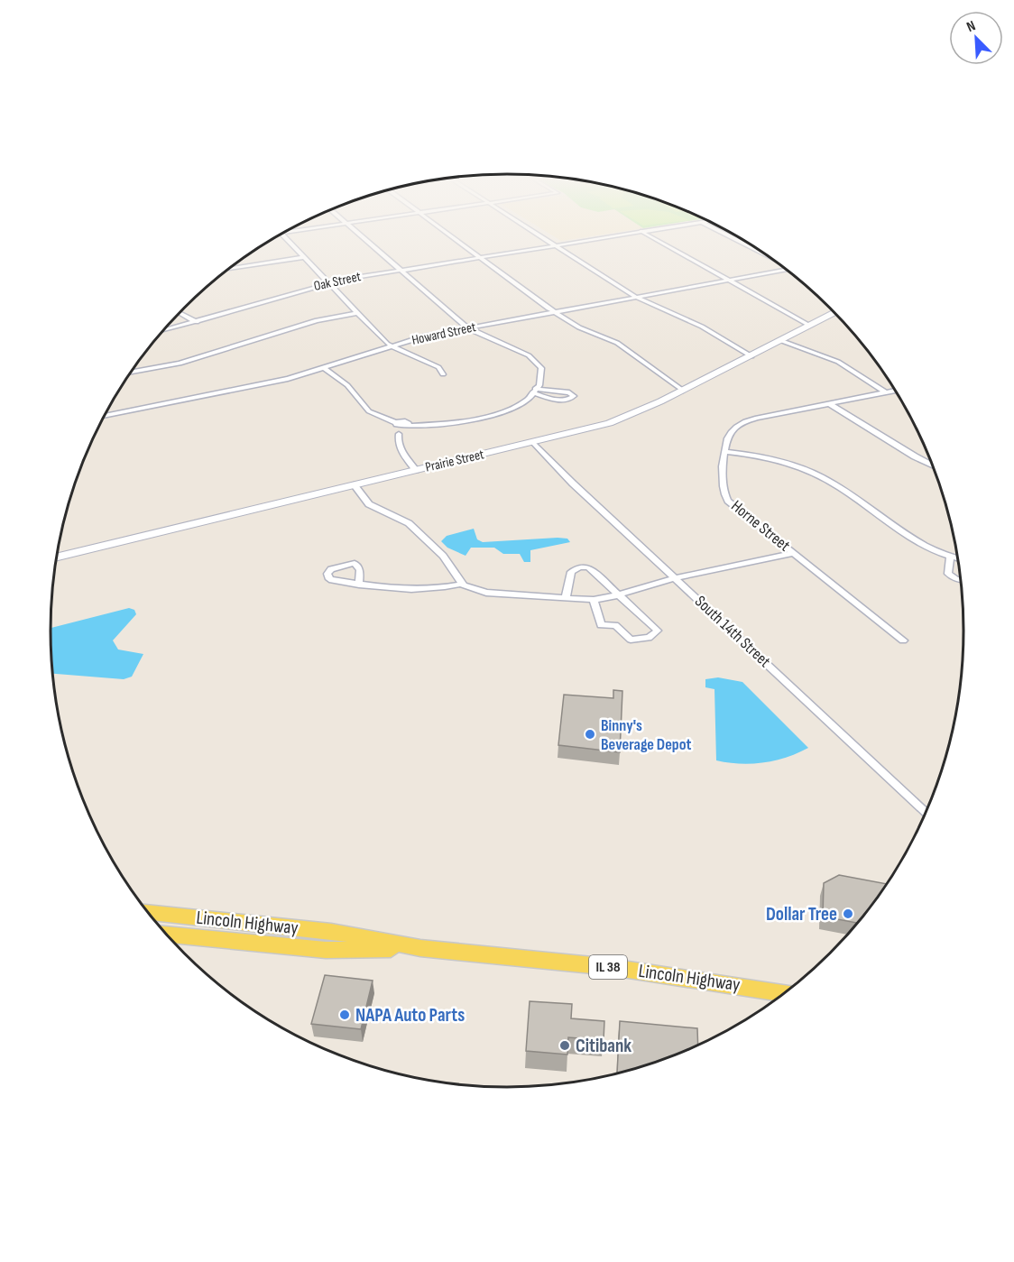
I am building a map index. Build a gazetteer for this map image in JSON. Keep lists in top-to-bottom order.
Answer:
{
  "streets": {
    "main road": ["Lincoln Highway", "IL 38"],
    "street": [
      "Oak Street",
      "Howard Street",
      "Prairie Street",
      "Horne Street",
      "South 14th Street"
    ]
  },
  "crossings": [
    ["Prairie Street", "South 14th Street"],
    ["Horne Street", "South 14th Street"]
  ],
  "places": [
    "Binny's Beverage Depot",
    "Dollar Tree",
    "NAPA Auto Parts",
    "Citibank"
  ],
  "north": "top left"
}
